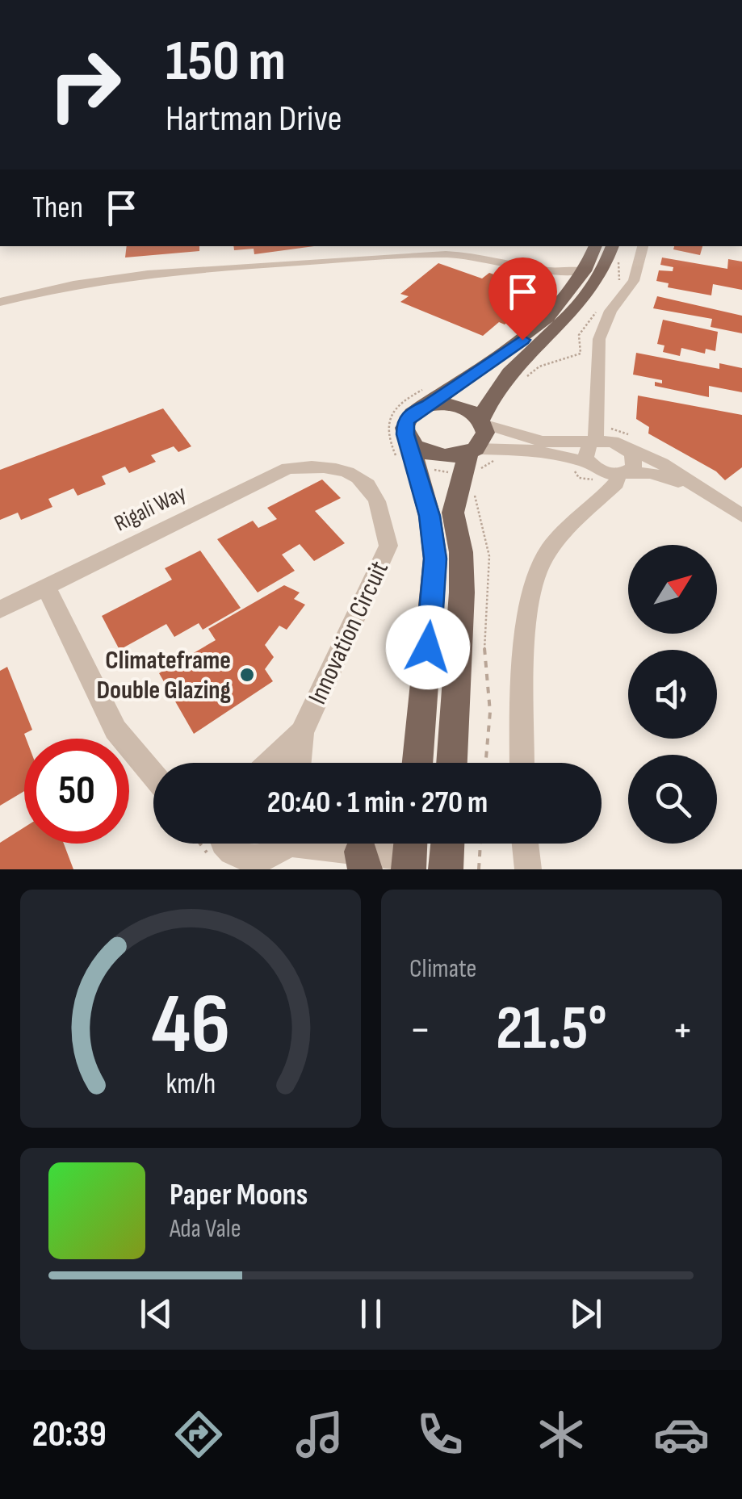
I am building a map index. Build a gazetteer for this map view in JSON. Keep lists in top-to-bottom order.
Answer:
{
  "streets": {
    "street": ["Rigali Way", "Innovation Circuit"]
  },
  "crossings": [
    ["Rigali Way", "Innovation Circuit"]
  ],
  "places": ["Climateframe Double Glazing"],
  "north": "top right",
  "page": {
    "turn": ["150 m", "Hartman Drive"],
    "then": "Then",
    "limit": "50",
    "trip": "20:40 · 1 min · 270 m",
    "tile": "Climate",
    "heat": ["−", "21.5°", "+"],
    "song": ["Paper Moons", "Ada Vale"],
    "tabs": "20:39",
    "gauge": ["46", "km/h"]
  }
}
